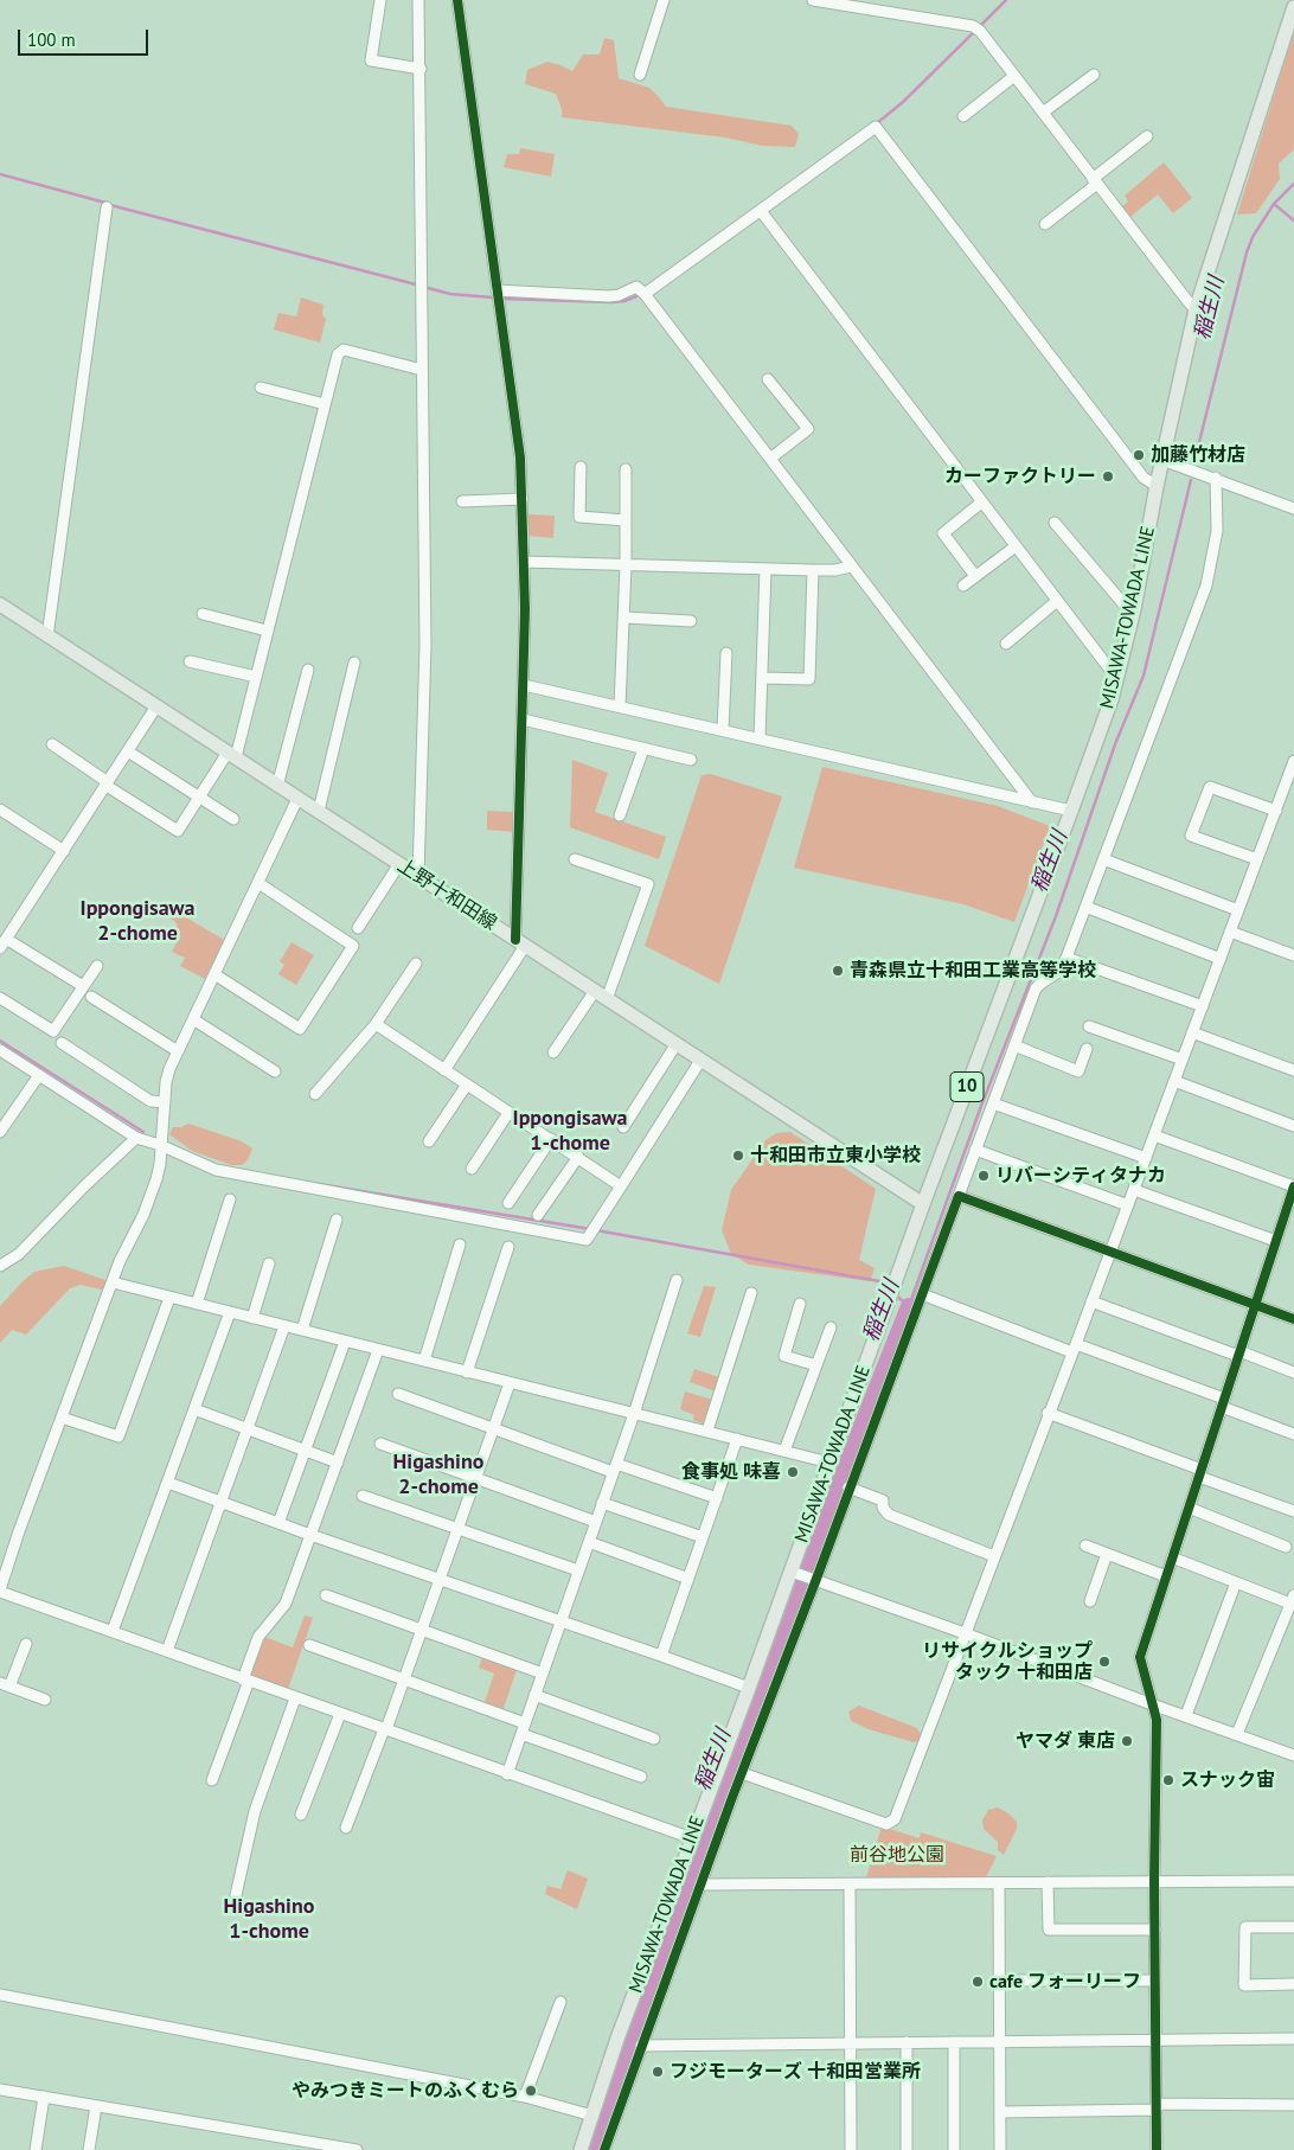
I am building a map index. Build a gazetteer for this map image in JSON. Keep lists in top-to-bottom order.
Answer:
{
  "streets": {
    "main road": ["MISAWA-TOWADA LINE", "上野十和田線", "10"]
  },
  "crossings": [
    ["MISAWA-TOWADA LINE", "上野十和田線"]
  ],
  "districts": [
    "Ippongisawa 2-chome",
    "Ippongisawa 1-chome",
    "Higashino 2-chome",
    "Higashino 1-chome"
  ],
  "water": ["稲生川"],
  "parks": ["前谷地公園"],
  "places": [
    "加藤竹材店",
    "カーファクトリー",
    "青森県立十和田工業高等学校",
    "十和田市立東小学校",
    "リバーシティタナカ",
    "食事処 味喜",
    "リサイクルショップ タック 十和田店",
    "ヤマダ 東店",
    "スナック宙",
    "cafe フォーリーフ",
    "フジモーターズ 十和田営業所",
    "やみつきミートのふくむら"
  ],
  "scale_bar": "100 m"
}
